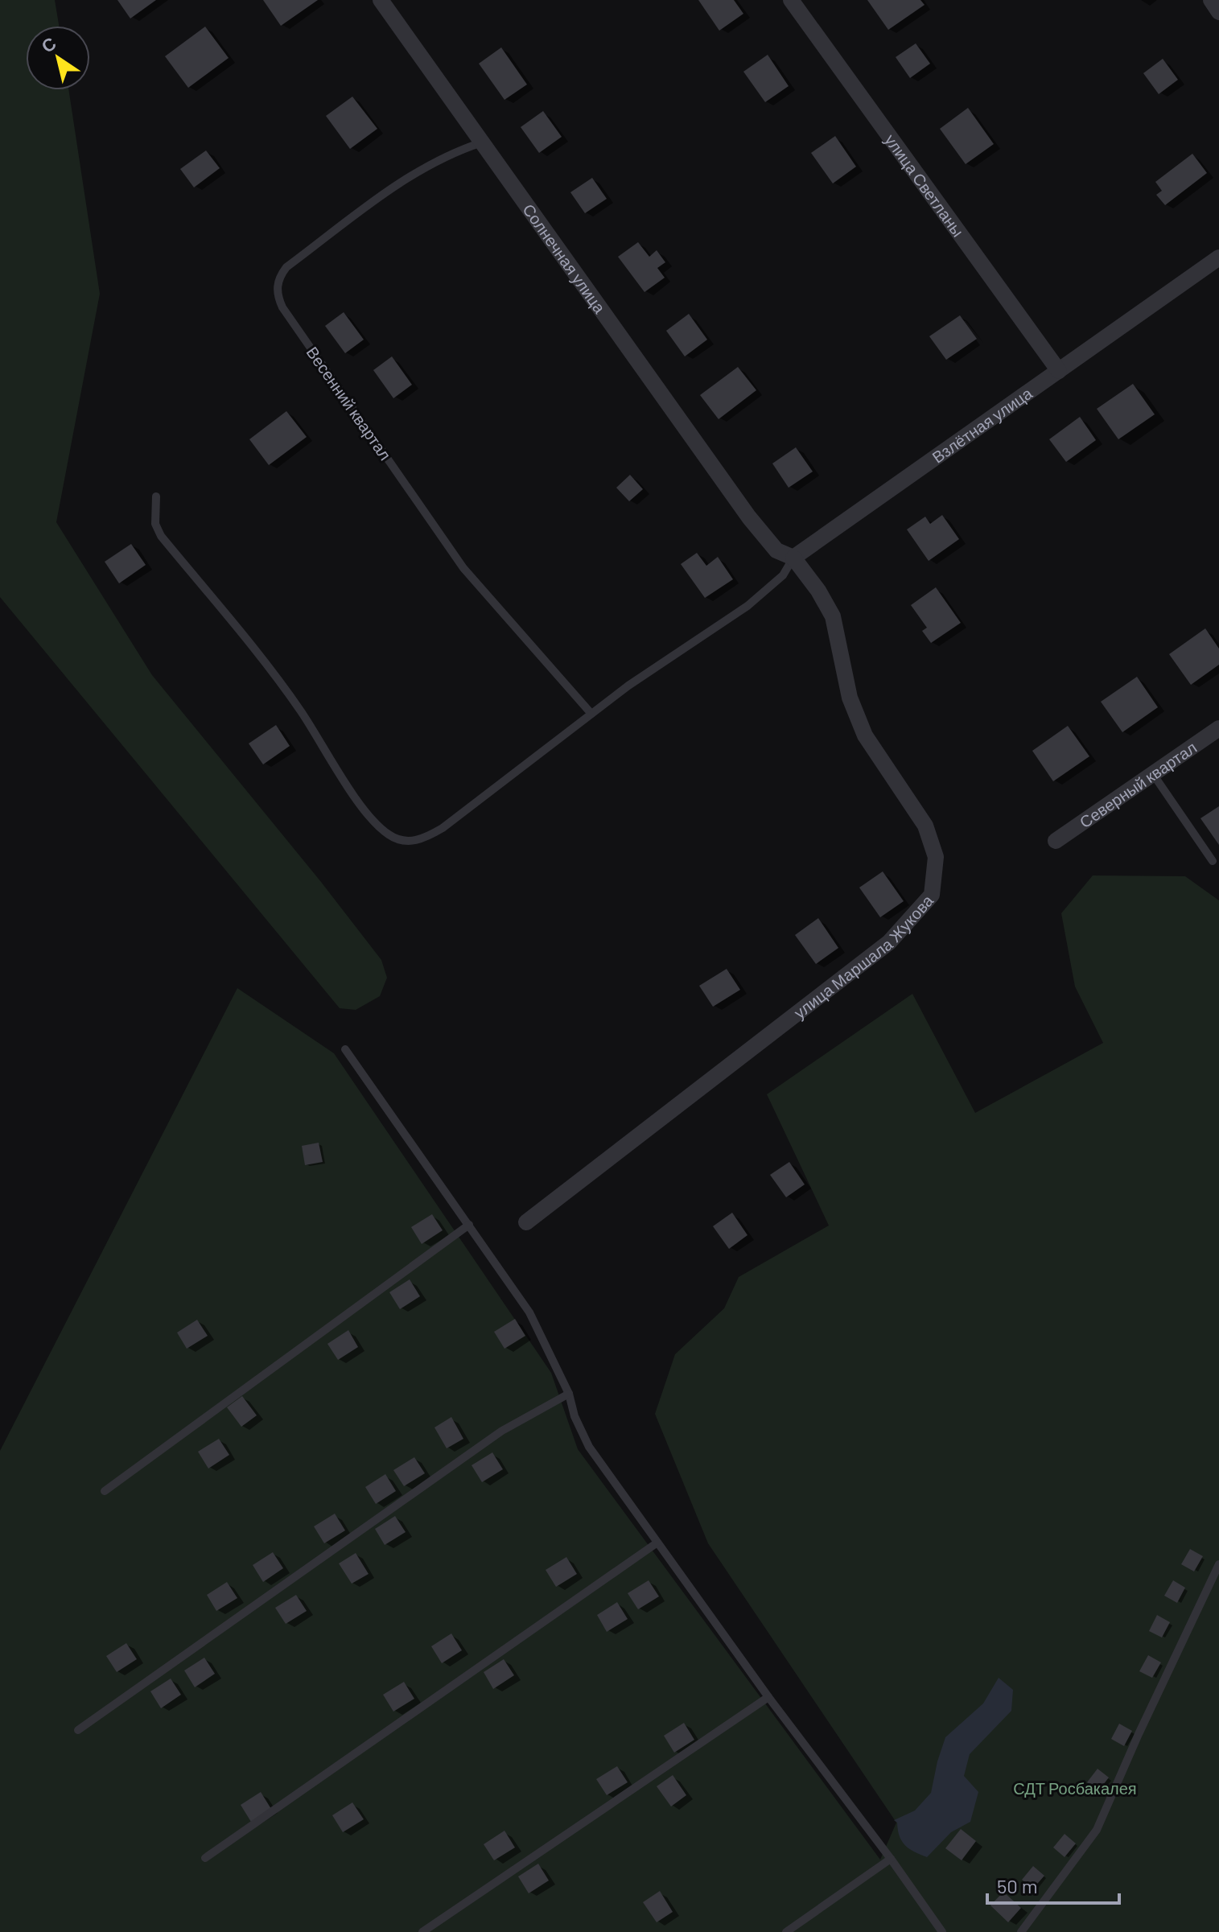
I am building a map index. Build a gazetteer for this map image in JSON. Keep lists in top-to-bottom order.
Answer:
{
  "streets": {
    "street": [
      "улица Светланы",
      "Солнечная улица",
      "Взлётная улица",
      "Северный квартал",
      "улица Маршала Жукова"
    ],
    "lane": ["Весенний квартал"]
  },
  "crossings": [
    ["улица Светланы", "Взлётная улица"],
    ["Солнечная улица", "Весенний квартал"],
    ["Солнечная улица", "Взлётная улица"],
    ["Солнечная улица", "улица Маршала Жукова"],
    ["Взлётная улица", "улица Маршала Жукова"]
  ],
  "parks": ["СДТ Росбакалея"],
  "scale_bar": "50 m",
  "north": "top left"
}
